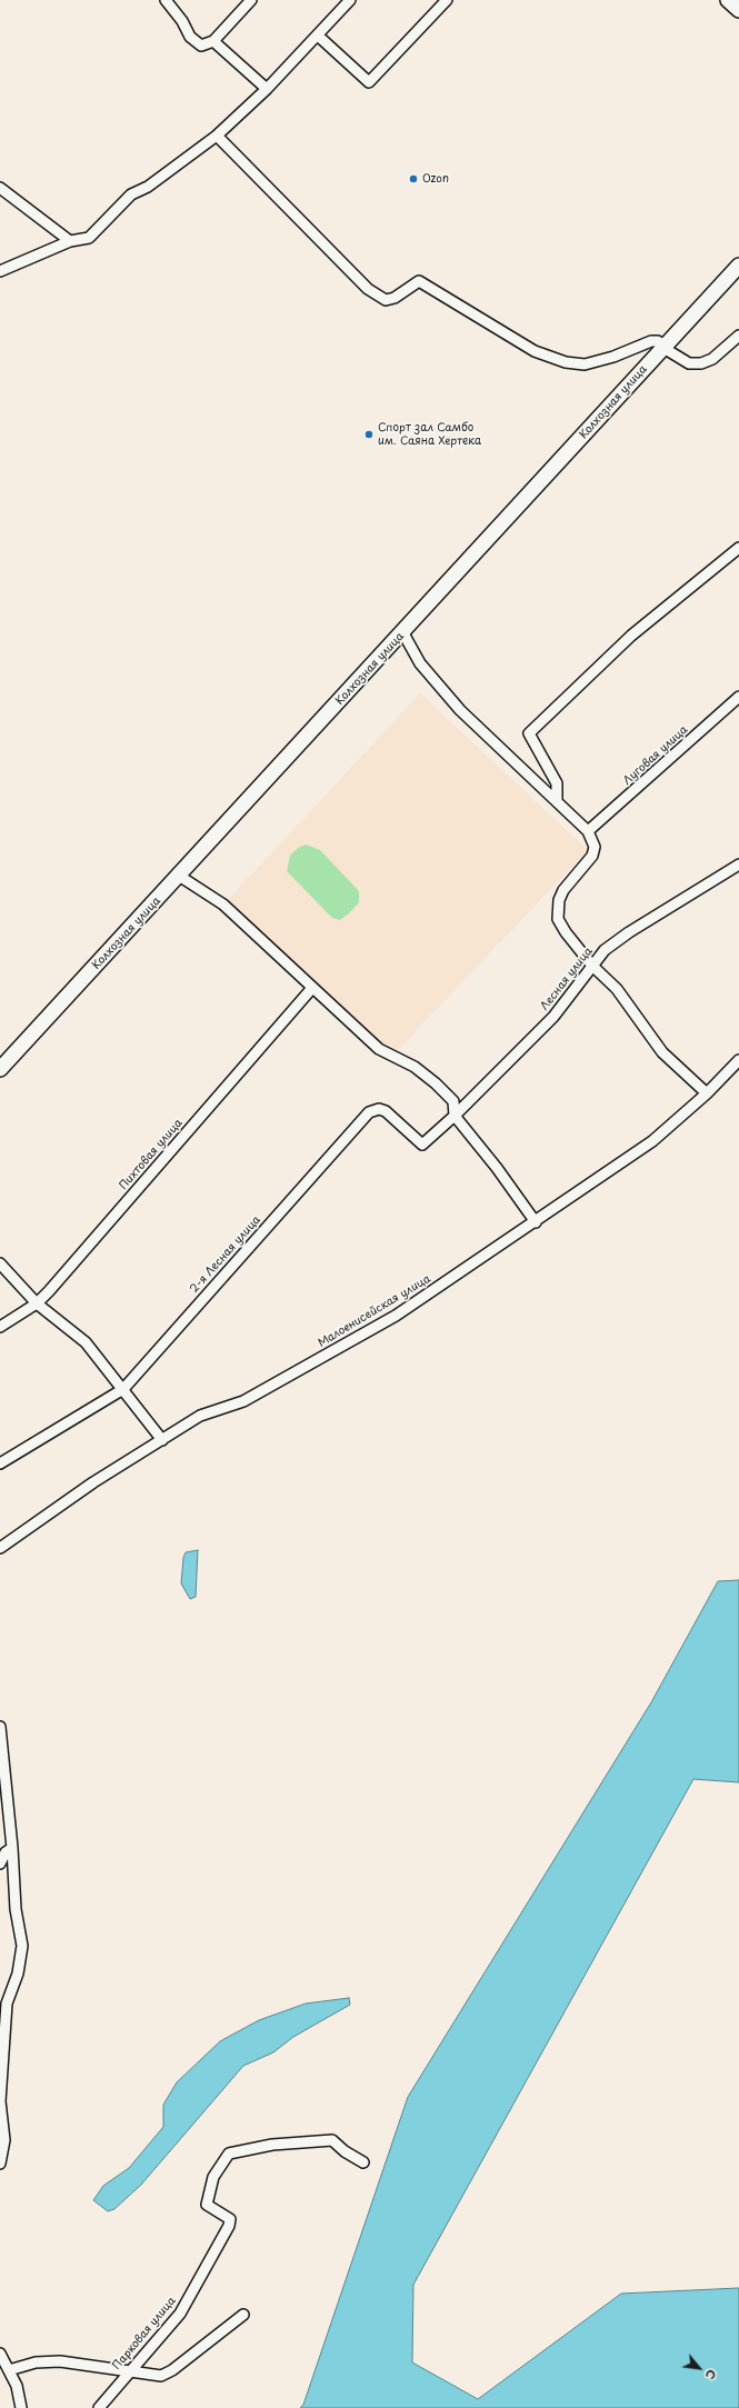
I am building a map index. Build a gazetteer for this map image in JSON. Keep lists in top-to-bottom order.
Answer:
{
  "streets": {
    "main road": ["Колхозная улица"],
    "street": [
      "Луговая улица",
      "Лесная улица",
      "Пихтовая улица",
      "2-я Лесная улица",
      "Малоенисейская улица",
      "Парковая улица"
    ]
  },
  "crossings": [
    ["Лесная улица", "2-я Лесная улица"]
  ],
  "places": ["Ozon", "Спорт зал Самбо им. Саяна Хертека"],
  "north": "bottom right"
}
